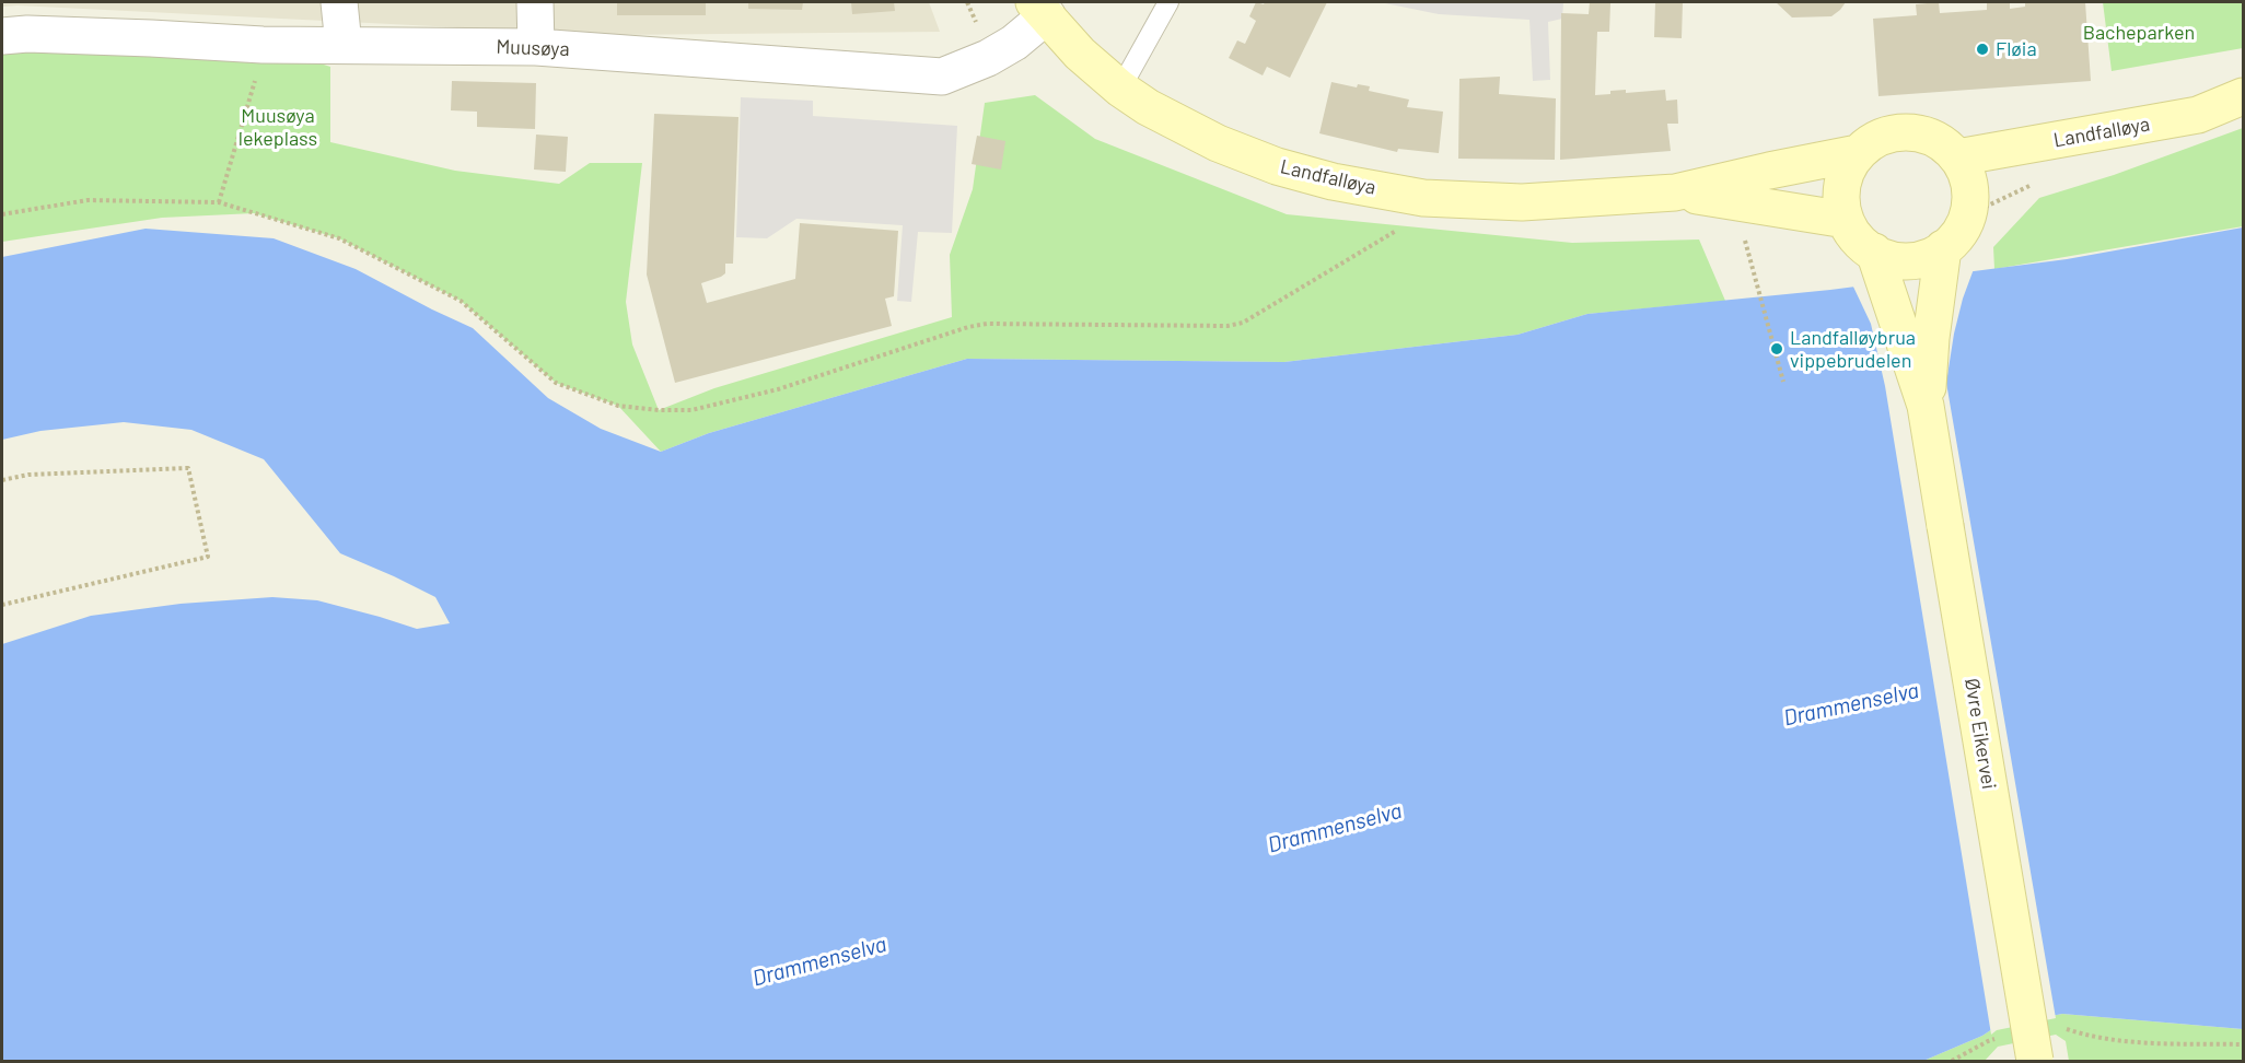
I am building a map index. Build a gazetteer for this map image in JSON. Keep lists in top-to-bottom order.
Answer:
{
  "streets": {
    "main road": ["Landfalløya", "Øvre Eikervei"],
    "street": ["Muusøya"]
  },
  "crossings": [
    ["Muusøya", "Landfalløya"],
    ["Landfalløya", "Øvre Eikervei"]
  ],
  "water": ["Drammenselva"],
  "parks": ["Bacheparken", "Muusøya lekeplass"],
  "places": ["Fløia", "Landfalløybrua vippebrudelen"]
}
